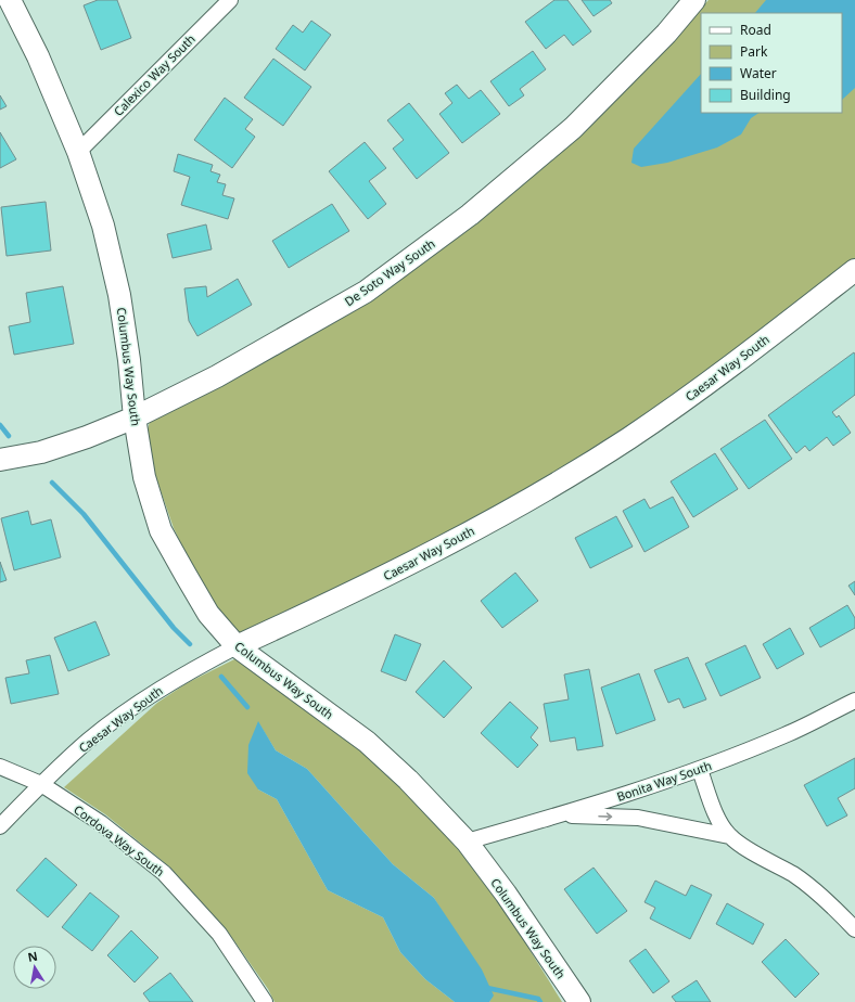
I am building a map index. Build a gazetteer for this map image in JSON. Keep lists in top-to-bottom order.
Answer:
{
  "streets": {
    "street": [
      "Calexico Way South",
      "De Soto Way South",
      "Columbus Way South",
      "Caesar Way South",
      "Bonita Way South",
      "Cordova Way South"
    ]
  },
  "crossings": [
    ["Calexico Way South", "Columbus Way South"],
    ["De Soto Way South", "Columbus Way South"],
    ["Columbus Way South", "Caesar Way South"],
    ["Columbus Way South", "Bonita Way South"],
    ["Caesar Way South", "Cordova Way South"]
  ],
  "legend": [
    "Road",
    "Park",
    "Water",
    "Building"
  ],
  "north": "top"
}
